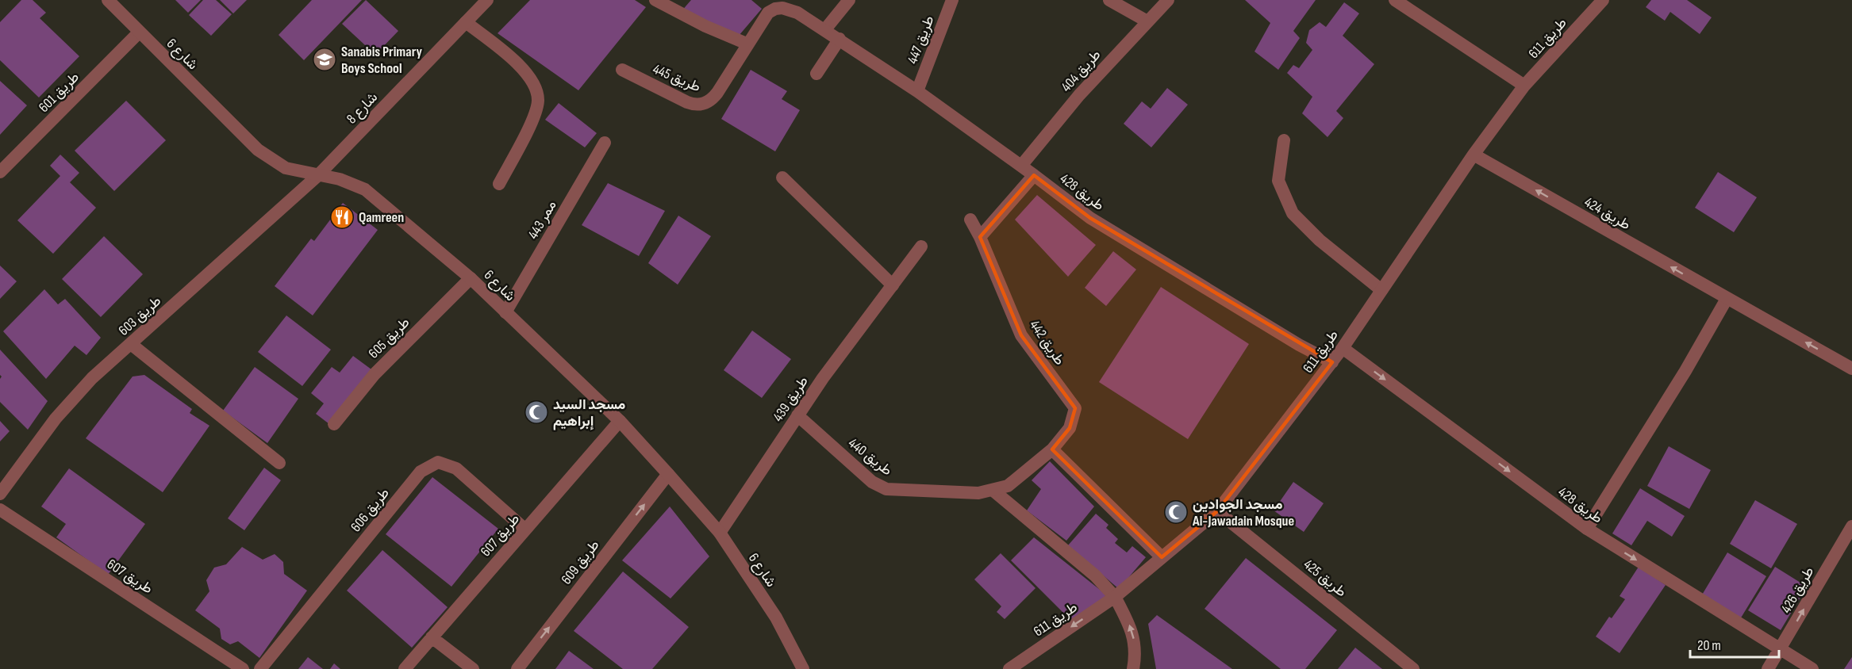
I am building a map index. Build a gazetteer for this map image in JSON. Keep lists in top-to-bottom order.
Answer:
{
  "streets": {
    "street": [
      "طريق 611",
      "طريق 447",
      "شارع 6",
      "طريق 404",
      "طريق 445",
      "طريق 601",
      "شارع 8",
      "طريق 428",
      "طريق 424",
      "ممر 443",
      "طريق 603",
      "طريق 605",
      "طريق 442",
      "طريق 439",
      "طريق 440",
      "طريق 606",
      "طريق 607",
      "طريق 609",
      "طريق 425",
      "طريق 426"
    ]
  },
  "crossings": [
    ["طريق 611", "طريق 428"],
    ["طريق 611", "طريق 424"],
    ["طريق 611", "طريق 425"],
    ["طريق 447", "طريق 428"],
    ["شارع 6", "طريق 601"],
    ["شارع 6", "شارع 8"],
    ["شارع 6", "ممر 443"],
    ["شارع 6", "طريق 603"],
    ["شارع 6", "طريق 605"],
    ["شارع 6", "طريق 439"],
    ["شارع 6", "طريق 607"],
    ["شارع 6", "طريق 609"],
    ["طريق 404", "طريق 428"],
    ["طريق 445", "طريق 428"],
    ["شارع 8", "طريق 603"],
    ["طريق 428", "طريق 426"],
    ["طريق 442", "طريق 440"],
    ["طريق 439", "طريق 440"],
    ["طريق 606", "طريق 607"]
  ],
  "one_way": [
    "طريق 428",
    "طريق 424",
    "طريق 609",
    "طريق 426"
  ],
  "places": {
    "school or university": ["Sanabis Primary Boys School"],
    "restaurant": ["Qamreen"],
    "mosque": ["مسجد السيد إبراهيم", "مسجد الجوادين Al-Jawadain Mosque"]
  },
  "scale_bar": "20 m"
}
